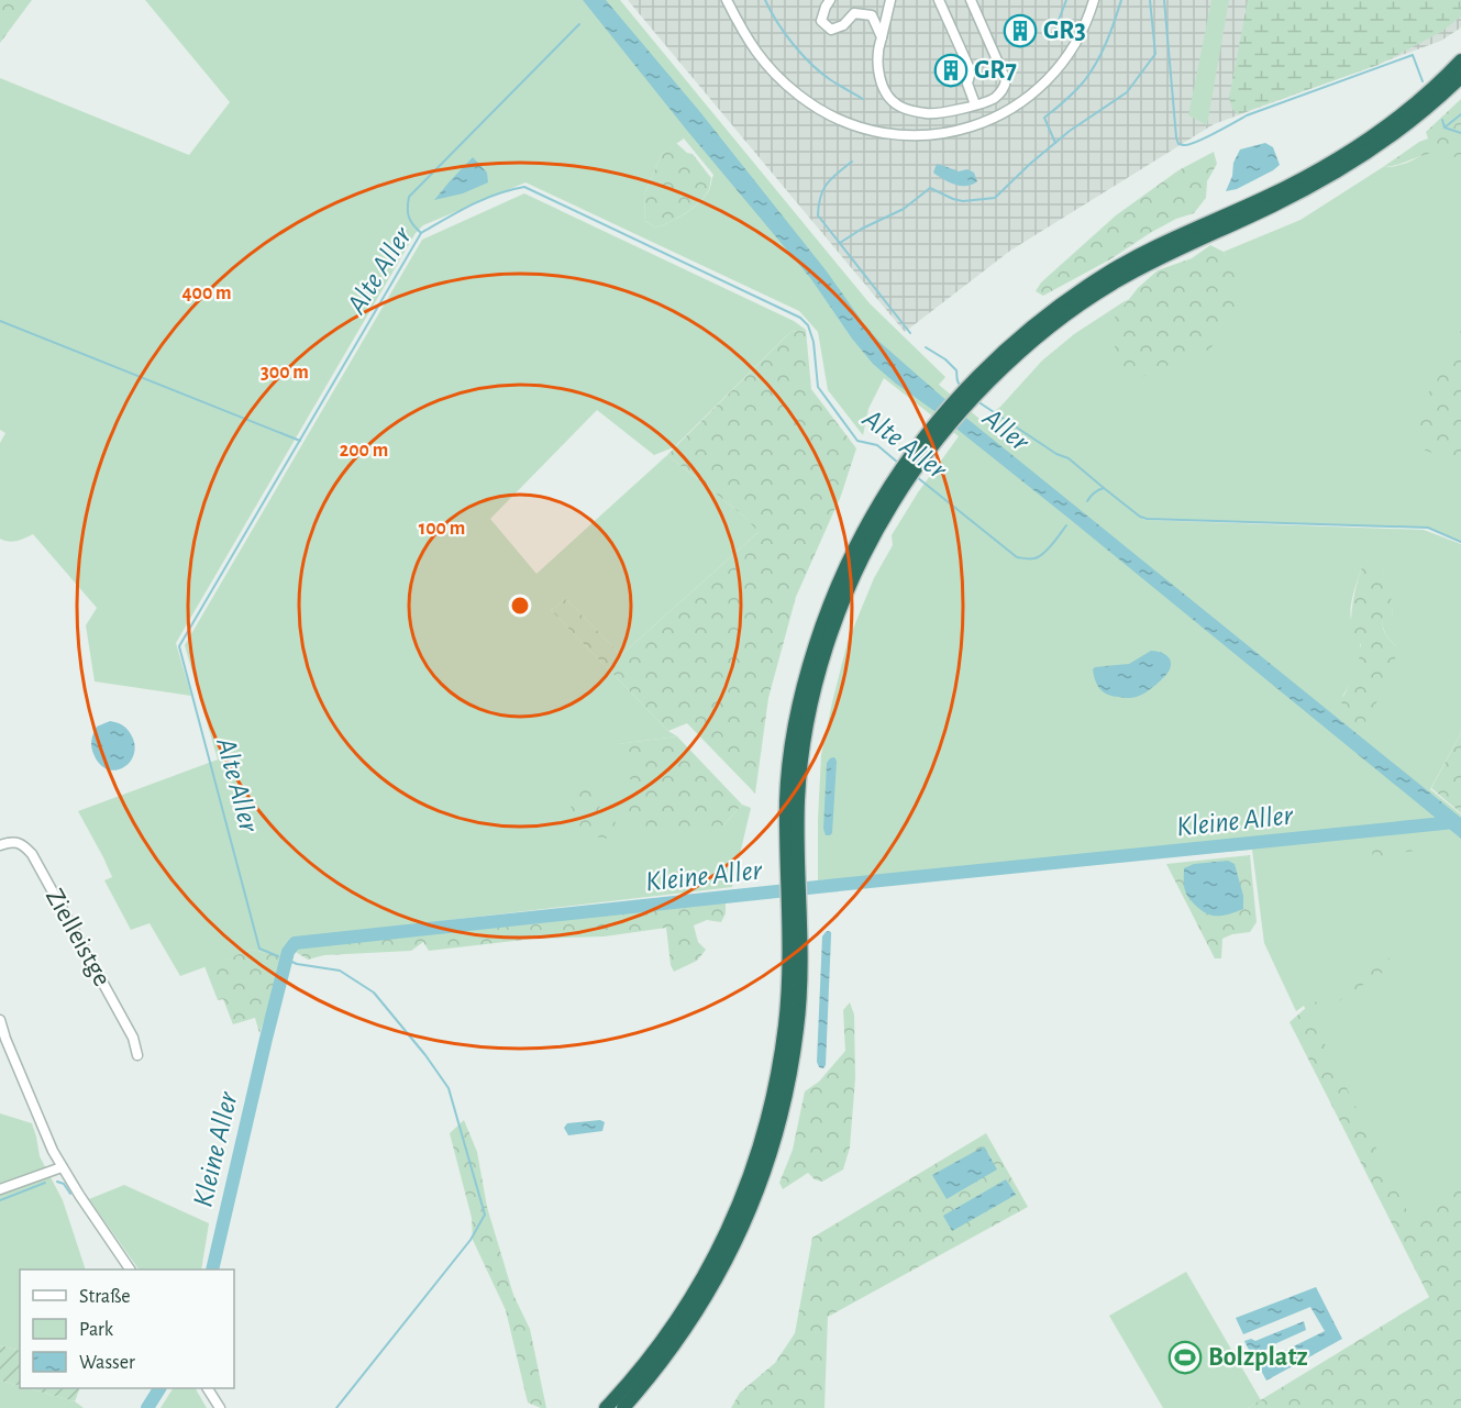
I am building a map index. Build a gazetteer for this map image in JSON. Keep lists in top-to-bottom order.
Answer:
{
  "streets": {
    "street": ["Zielleistge"]
  },
  "water": ["Alte Aller", "Aller", "Kleine Aller"],
  "places": {
    "building": ["GR3", "GR7"],
    "sports": ["Bolzplatz"]
  },
  "legend": ["Straße", "Park", "Wasser"],
  "rings": [
    "400 m",
    "300 m",
    "200 m",
    "100 m"
  ]
}
